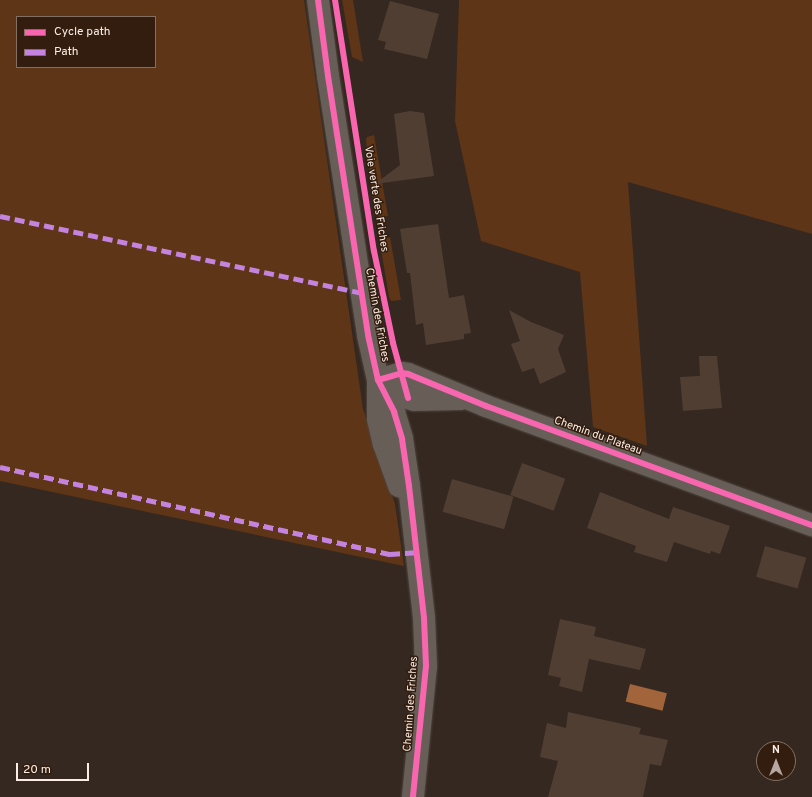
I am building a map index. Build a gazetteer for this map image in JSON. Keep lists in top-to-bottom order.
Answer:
{
  "streets": {
    "street": ["Chemin des Friches", "Chemin du Plateau"],
    "cycle path": ["Voie verte des Friches"]
  },
  "crossings": [
    ["Chemin des Friches", "Chemin du Plateau"]
  ],
  "legend": ["Cycle path", "Path"],
  "scale_bar": "20 m",
  "north": "top"
}
